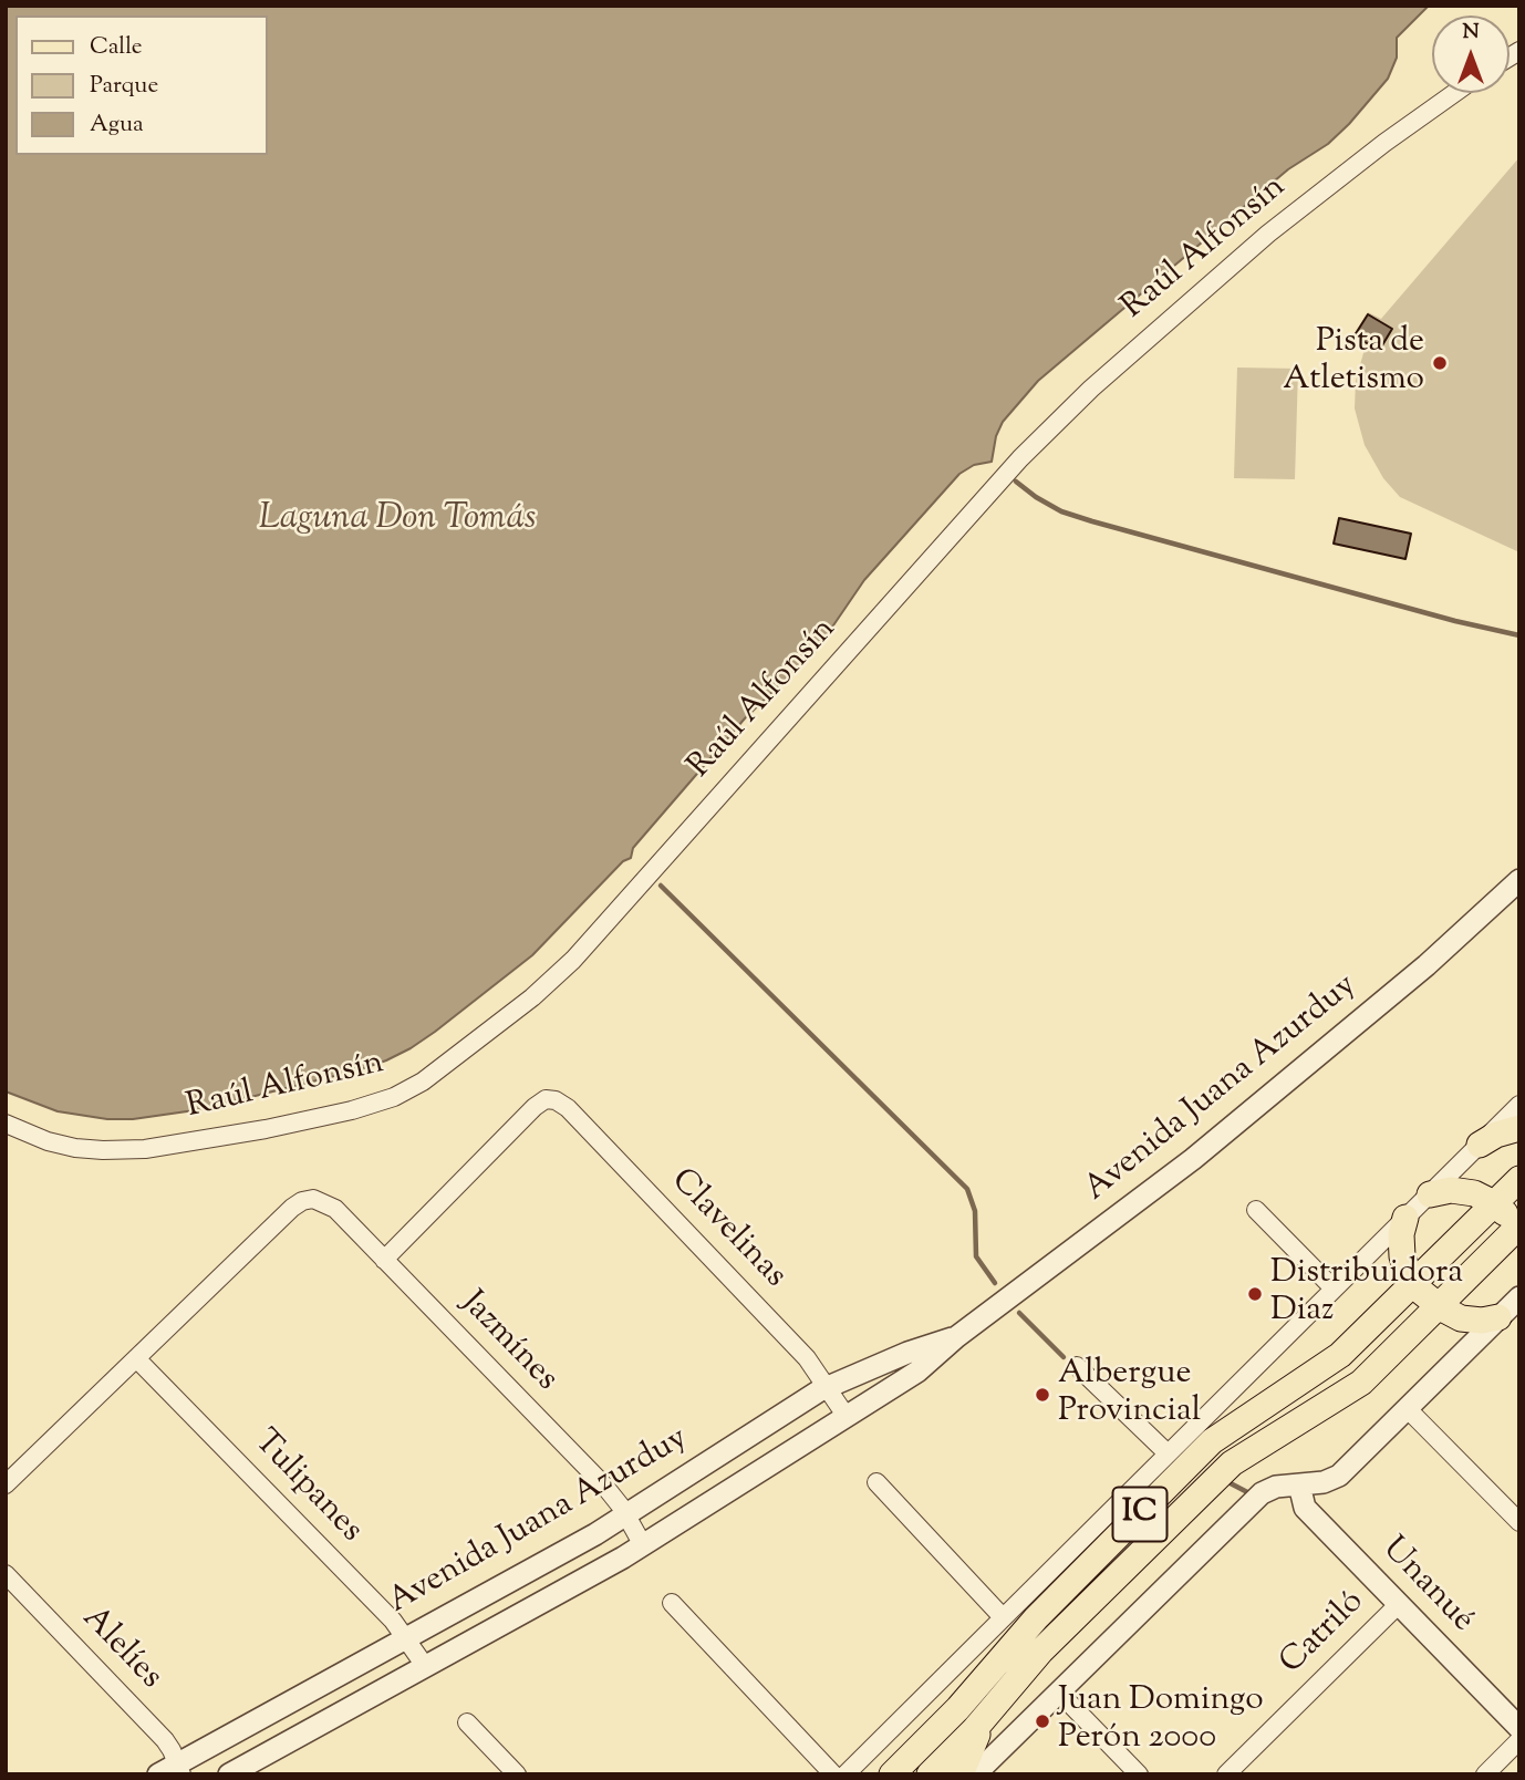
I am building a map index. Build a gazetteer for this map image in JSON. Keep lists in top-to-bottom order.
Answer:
{
  "streets": {
    "main road": ["IC"],
    "street": [
      "Raúl Alfonsín",
      "Avenida Juana Azurduy",
      "Clavelinas",
      "Jazmínes",
      "Tulipanes",
      "Unanué",
      "Catriló",
      "Alelíes"
    ]
  },
  "crossings": [
    ["Avenida Juana Azurduy", "Clavelinas"],
    ["Avenida Juana Azurduy", "Jazmínes"],
    ["Avenida Juana Azurduy", "Tulipanes"],
    ["Avenida Juana Azurduy", "Alelíes"],
    ["Clavelinas", "Jazmínes"],
    ["Jazmínes", "Tulipanes"],
    ["Unanué", "Catriló"]
  ],
  "water": ["Laguna Don Tomás"],
  "places": [
    "Pista de Atletismo",
    "Distribuidora Diaz",
    "Albergue Provincial",
    "Juan Domingo Perón 2000"
  ],
  "legend": ["Calle", "Parque", "Agua"],
  "north": "top"
}
